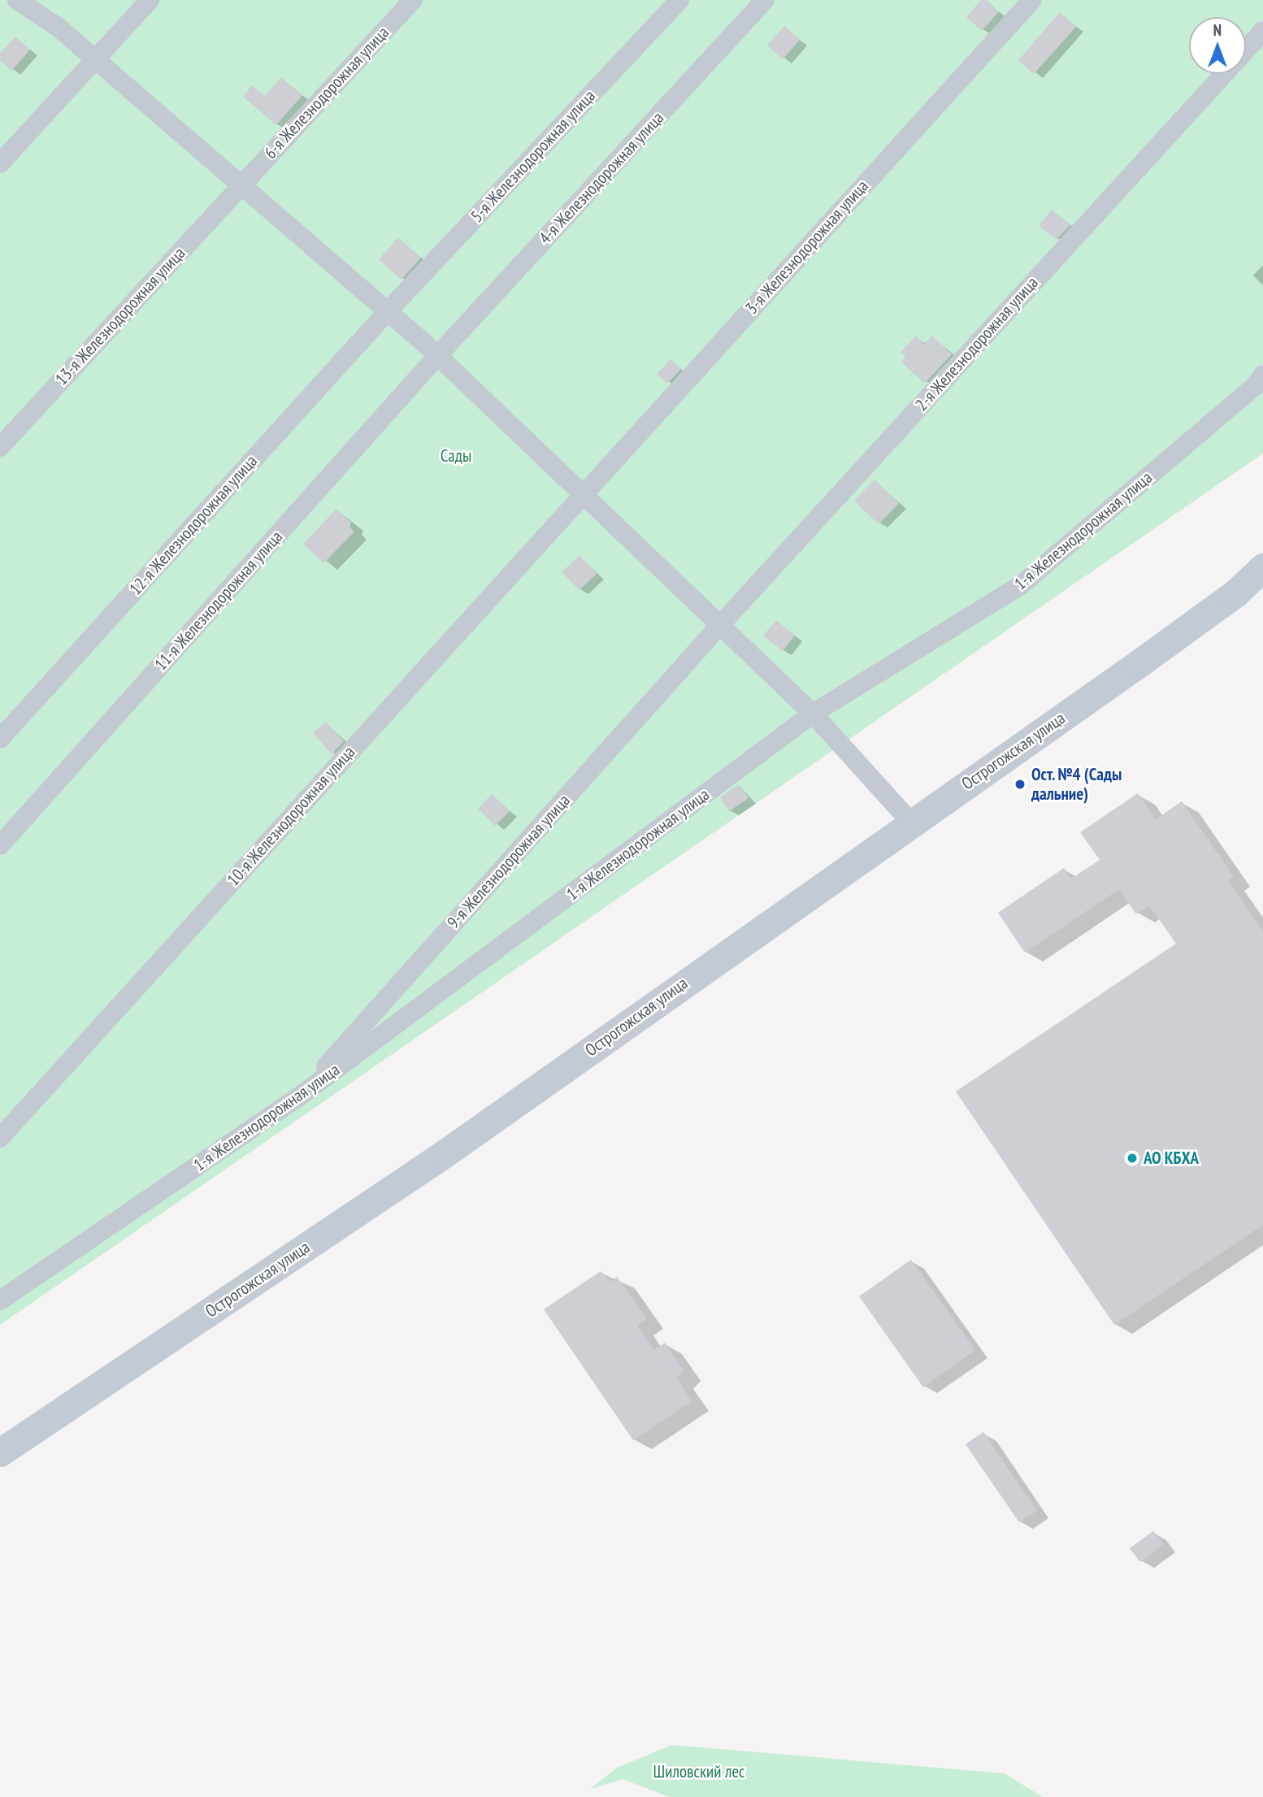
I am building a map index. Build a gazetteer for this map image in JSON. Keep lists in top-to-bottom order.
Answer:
{
  "streets": {
    "street": [
      "6-я Железнодорожная улица",
      "5-я Железнодорожная улица",
      "4-я Железнодорожная улица",
      "3-я Железнодорожная улица",
      "13-я Железнодорожная улица",
      "2-я Железнодорожная улица",
      "12-я Железнодорожная улица",
      "1-я Железнодорожная улица",
      "11-я Железнодорожная улица",
      "Острогожская улица",
      "10-я Железнодорожная улица",
      "9-я Железнодорожная улица"
    ]
  },
  "crossings": [
    ["6-я Железнодорожная улица", "13-я Железнодорожная улица"],
    ["5-я Железнодорожная улица", "12-я Железнодорожная улица"],
    ["4-я Железнодорожная улица", "11-я Железнодорожная улица"],
    ["3-я Железнодорожная улица", "10-я Железнодорожная улица"],
    ["2-я Железнодорожная улица", "9-я Железнодорожная улица"],
    ["1-я Железнодорожная улица", "9-я Железнодорожная улица"]
  ],
  "parks": ["Сады", "Шиловский лес"],
  "places": ["Ост. №4 (Сады дальние)", "АО КБХА"],
  "north": "top"
}
